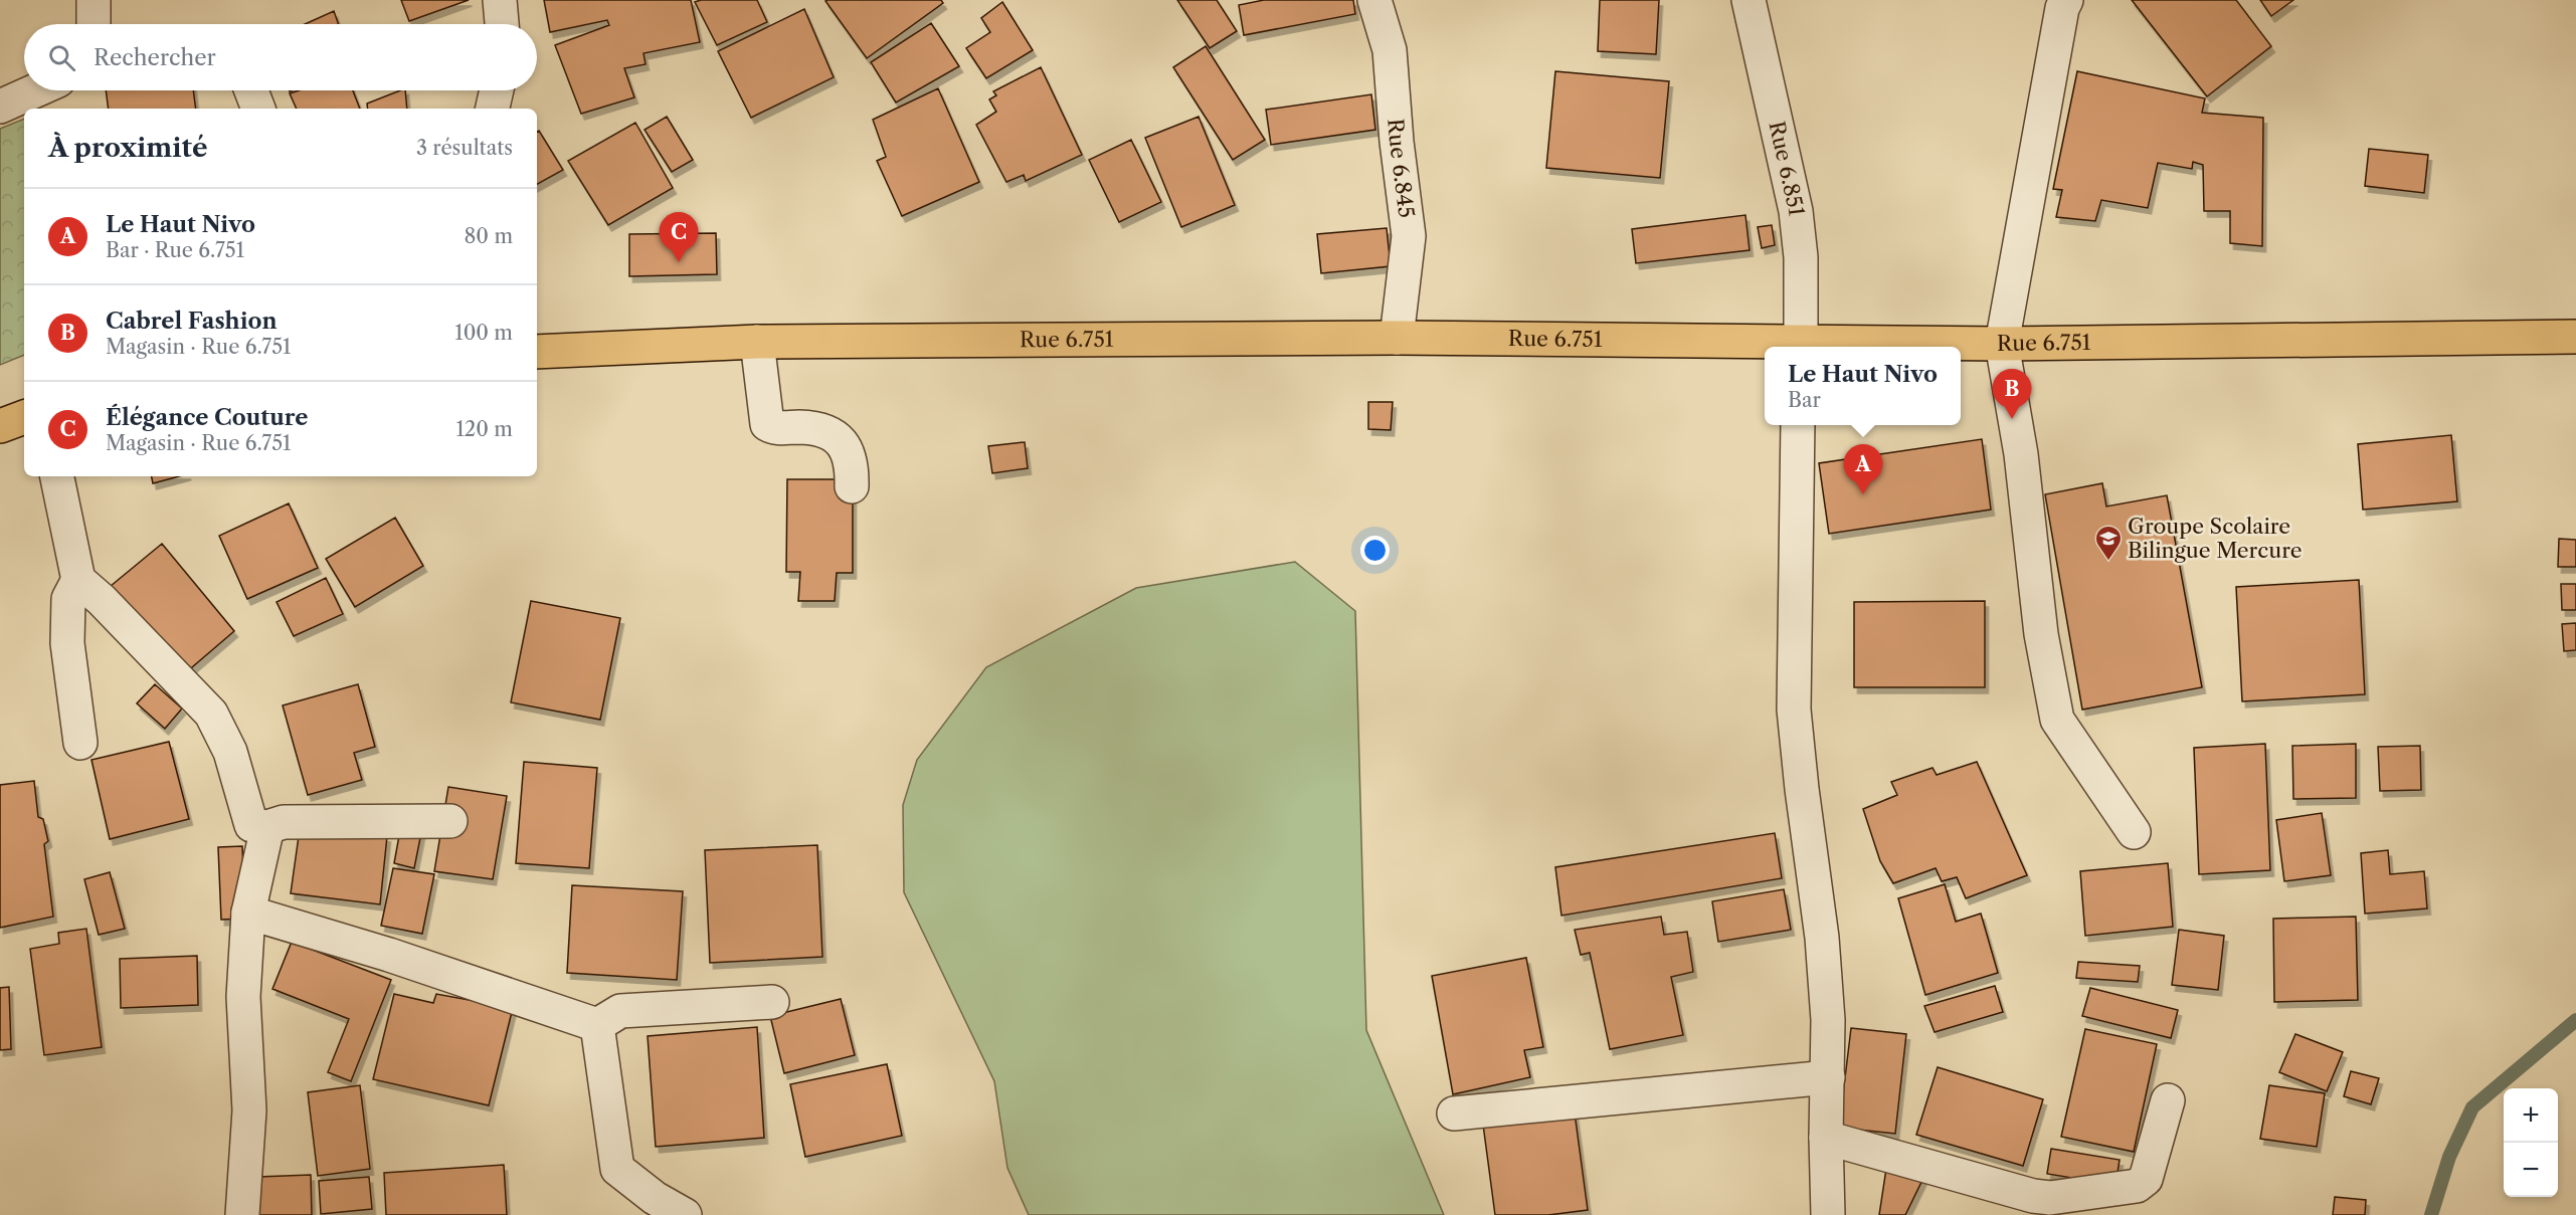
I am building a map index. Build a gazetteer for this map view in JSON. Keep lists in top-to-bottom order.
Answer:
{
  "streets": {
    "main road": ["Rue 6.751"],
    "street": ["Rue 6.845", "Rue 6.851"]
  },
  "crossings": [
    ["Rue 6.845", "Rue 6.751"],
    ["Rue 6.851", "Rue 6.751"]
  ],
  "places": {
    "school or university": ["Groupe Scolaire Bilingue Mercure"]
  },
  "page": {
    "search": "Rechercher",
    "heading": ["À proximité", "3 résultats"],
    "list": [
      {
        "mark": "A",
        "name": "Le Haut Nivo",
        "note": "Bar · Rue 6.751",
        "value": "80 m"
      },
      {
        "mark": "B",
        "name": "Cabrel Fashion",
        "note": "Magasin · Rue 6.751",
        "value": "100 m"
      },
      {
        "mark": "C",
        "name": "Élégance Couture",
        "note": "Magasin · Rue 6.751",
        "value": "120 m"
      }
    ],
    "pins": ["C", "B", "A"],
    "popup": ["Le Haut Nivo", "Bar"],
    "map_buttons": ["+", "−"]
  }
}
